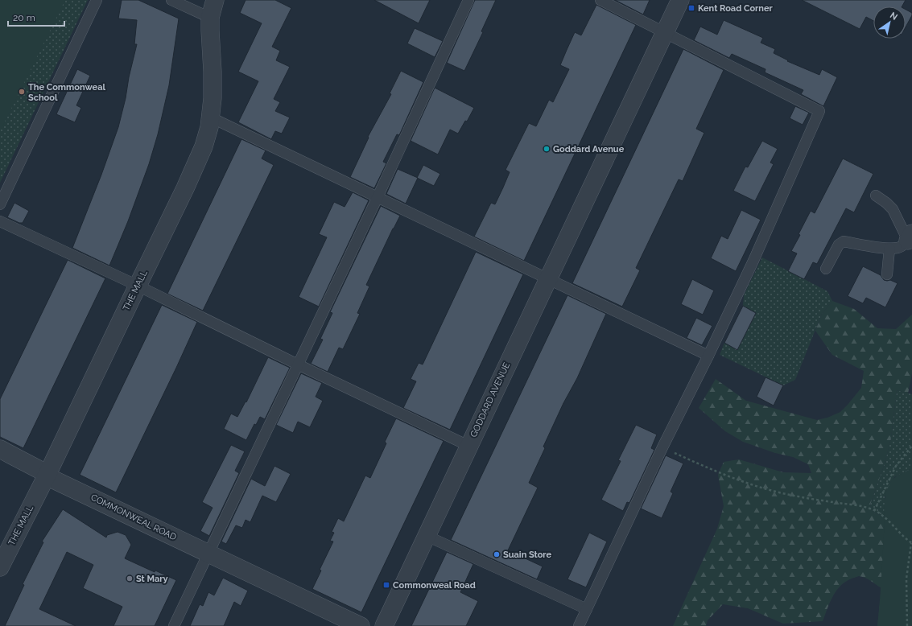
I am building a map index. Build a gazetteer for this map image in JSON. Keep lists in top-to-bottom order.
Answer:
{
  "streets": {
    "street": ["THE MALL", "GODDARD AVENUE", "COMMONWEAL ROAD"]
  },
  "crossings": [
    ["THE MALL", "COMMONWEAL ROAD"]
  ],
  "places": {
    "transit": ["Kent Road Corner", "Commonweal Road"],
    "other": [
      "The Commonweal School",
      "Goddard Avenue",
      "Suain Store",
      "St Mary"
    ]
  },
  "scale_bar": "20 m",
  "north": "top right"
}
